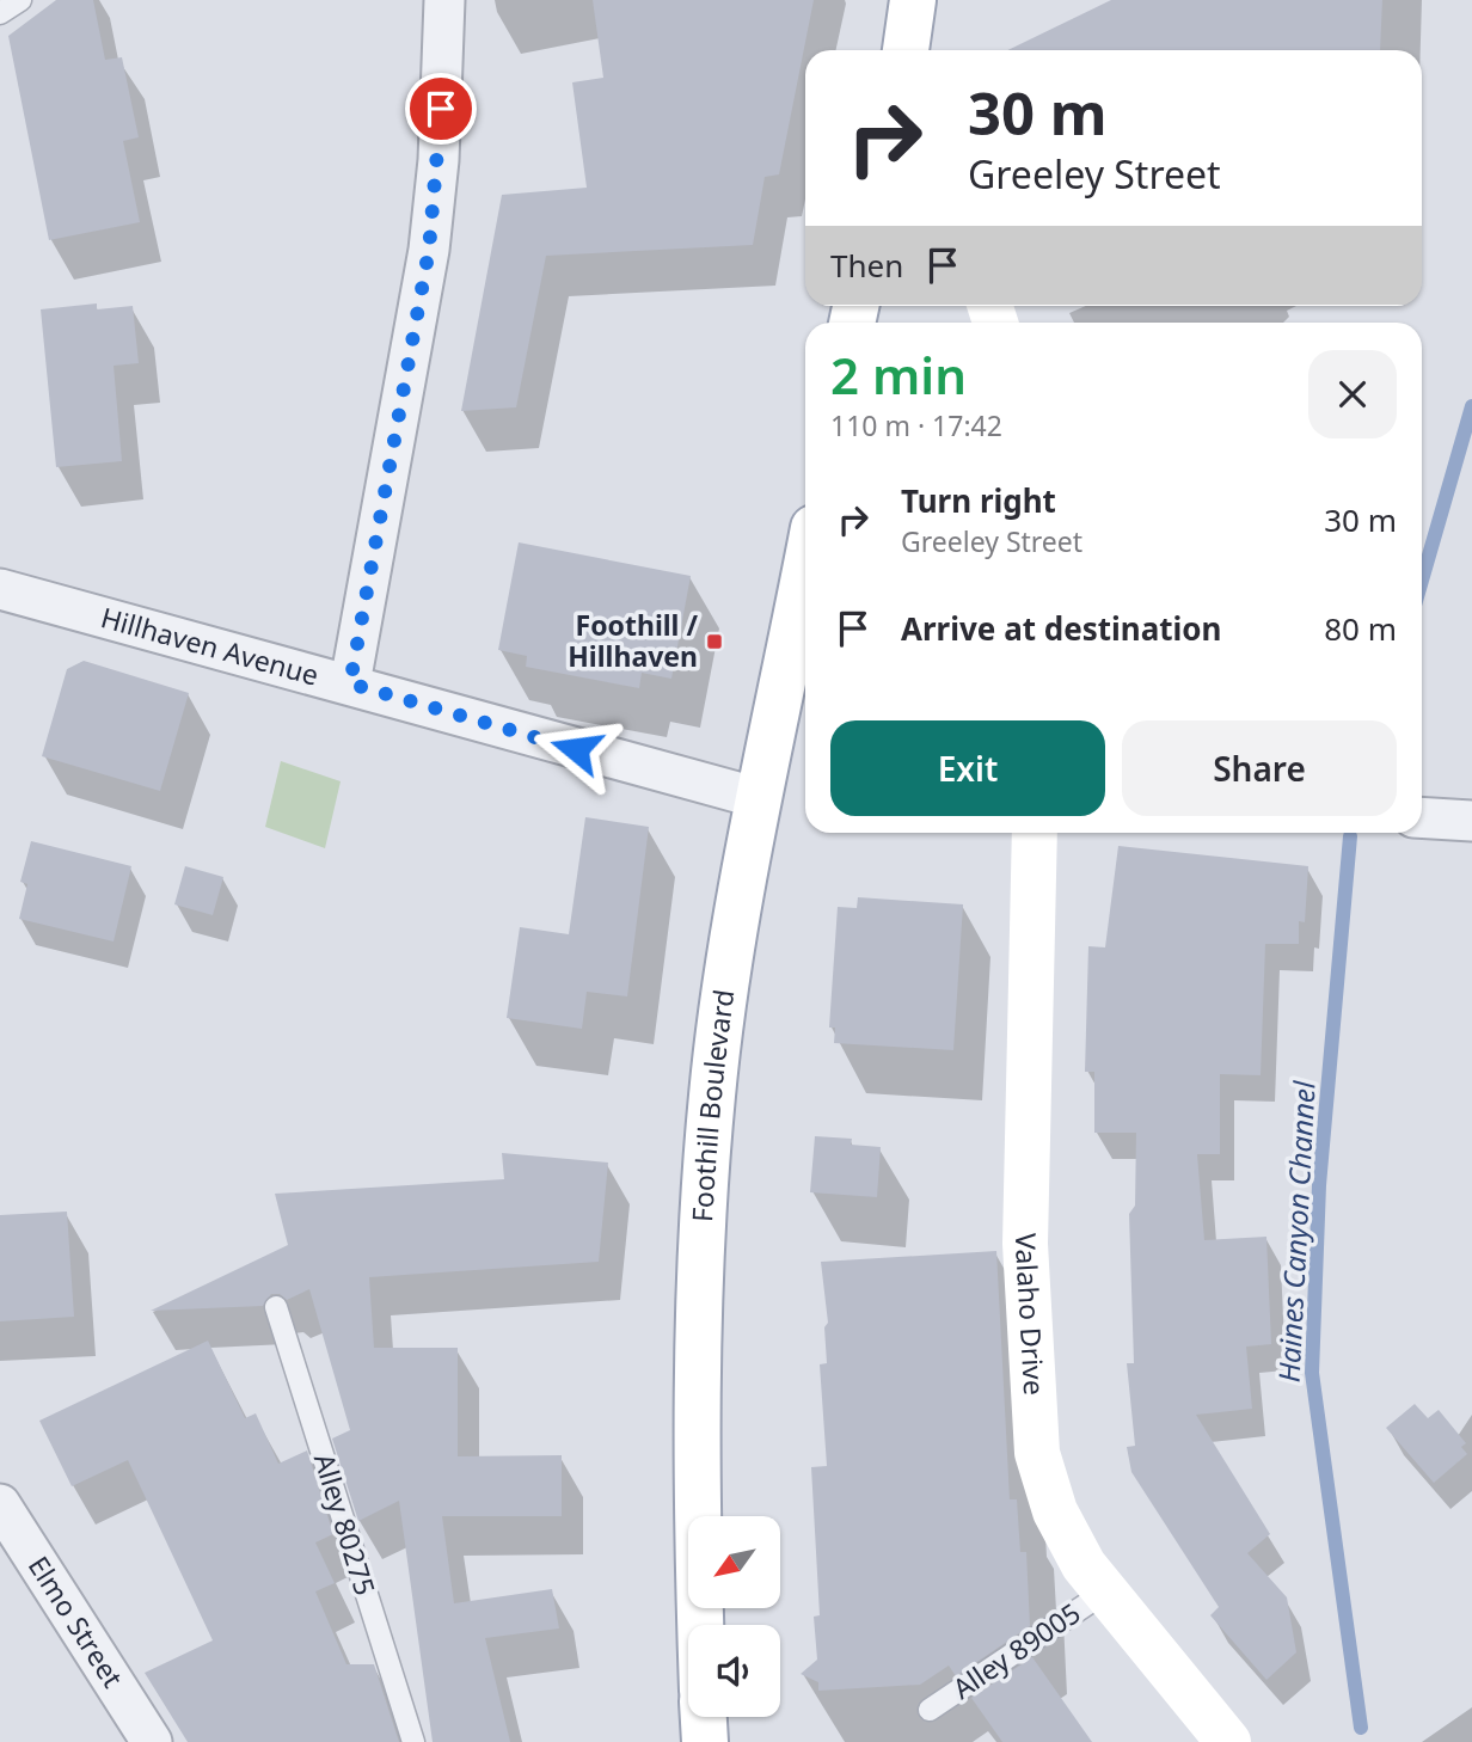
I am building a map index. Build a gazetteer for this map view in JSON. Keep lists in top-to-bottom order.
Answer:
{
  "streets": {
    "main road": ["Foothill Boulevard", "Valaho Drive"],
    "street": ["Hillhaven Avenue", "Elmo Street"],
    "lane": ["Alley 80275", "Alley 89005"]
  },
  "crossings": [
    ["Hillhaven Avenue", "Foothill Boulevard"],
    ["Valaho Drive", "Alley 89005"]
  ],
  "water": ["Haines Canyon Channel"],
  "places": {
    "transit": ["Foothill / Hillhaven"]
  },
  "north": "bottom left",
  "page": {
    "turn": ["30 m", "Greeley Street"],
    "then": "Then",
    "heading": ["2 min", "110 m · 17:42"],
    "list": [
      {
        "name": "Turn right",
        "note": "Greeley Street",
        "value": "30 m"
      },
      {
        "name": "Arrive at destination",
        "value": "80 m"
      }
    ],
    "buttons": ["Exit", "Share"]
  }
}
